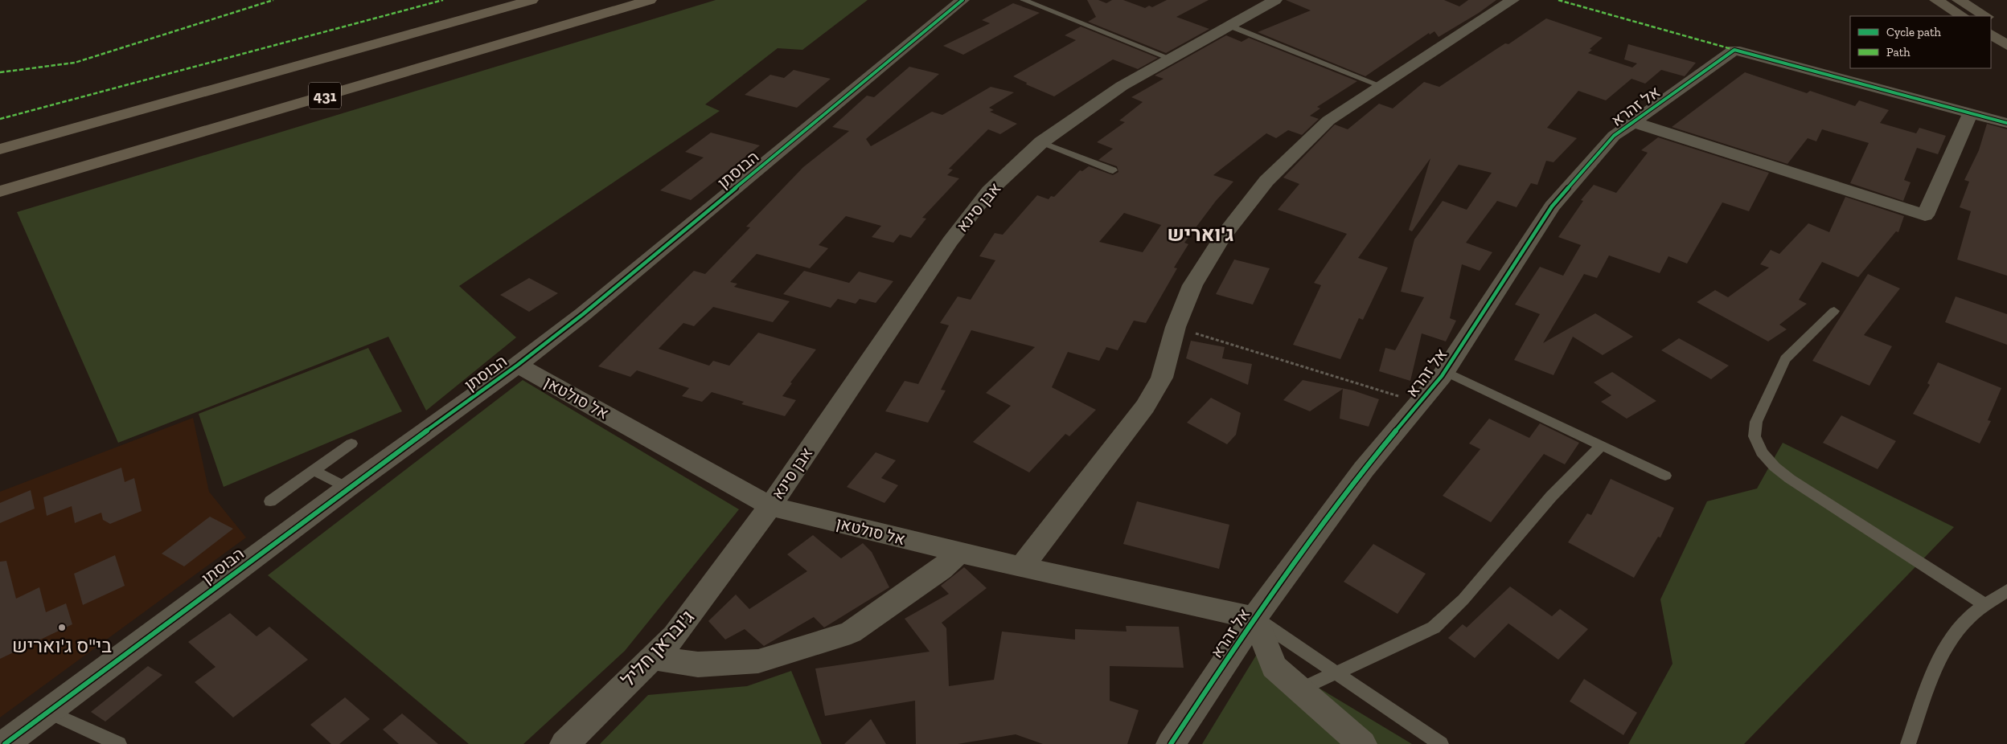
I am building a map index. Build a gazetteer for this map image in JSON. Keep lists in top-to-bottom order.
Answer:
{
  "streets": {
    "highway": ["431"],
    "street": [
      "אל זהרא",
      "הבוסתן",
      "אבן סינא",
      "אל סולטאן",
      "ג'ובראן חליל"
    ]
  },
  "crossings": [
    ["אל זהרא", "אל סולטאן"],
    ["הבוסתן", "אל סולטאן"],
    ["אבן סינא", "אל סולטאן"],
    ["אבן סינא", "ג'ובראן חליל"],
    ["אל סולטאן", "ג'ובראן חליל"]
  ],
  "districts": ["ג'ואריש"],
  "places": ["בי\"ס ג'ואריש"],
  "legend": ["Cycle path", "Path"]
}
